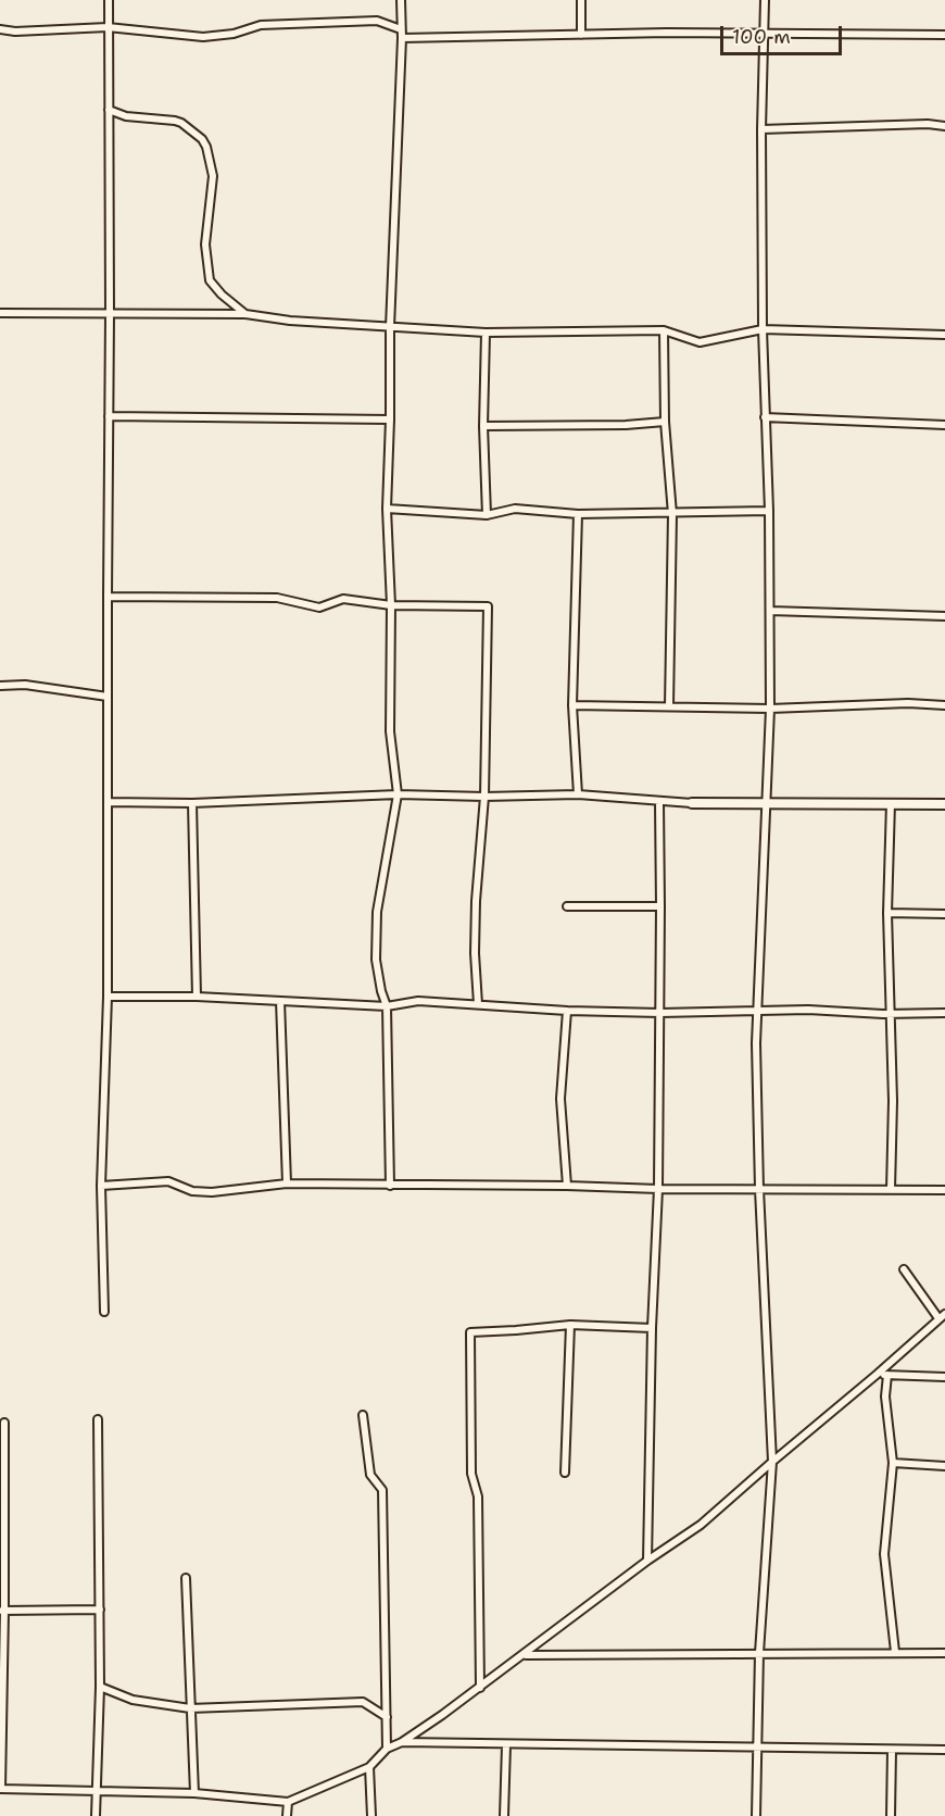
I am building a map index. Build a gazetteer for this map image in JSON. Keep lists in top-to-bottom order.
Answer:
{
  "scale_bar": "100 m"
}
